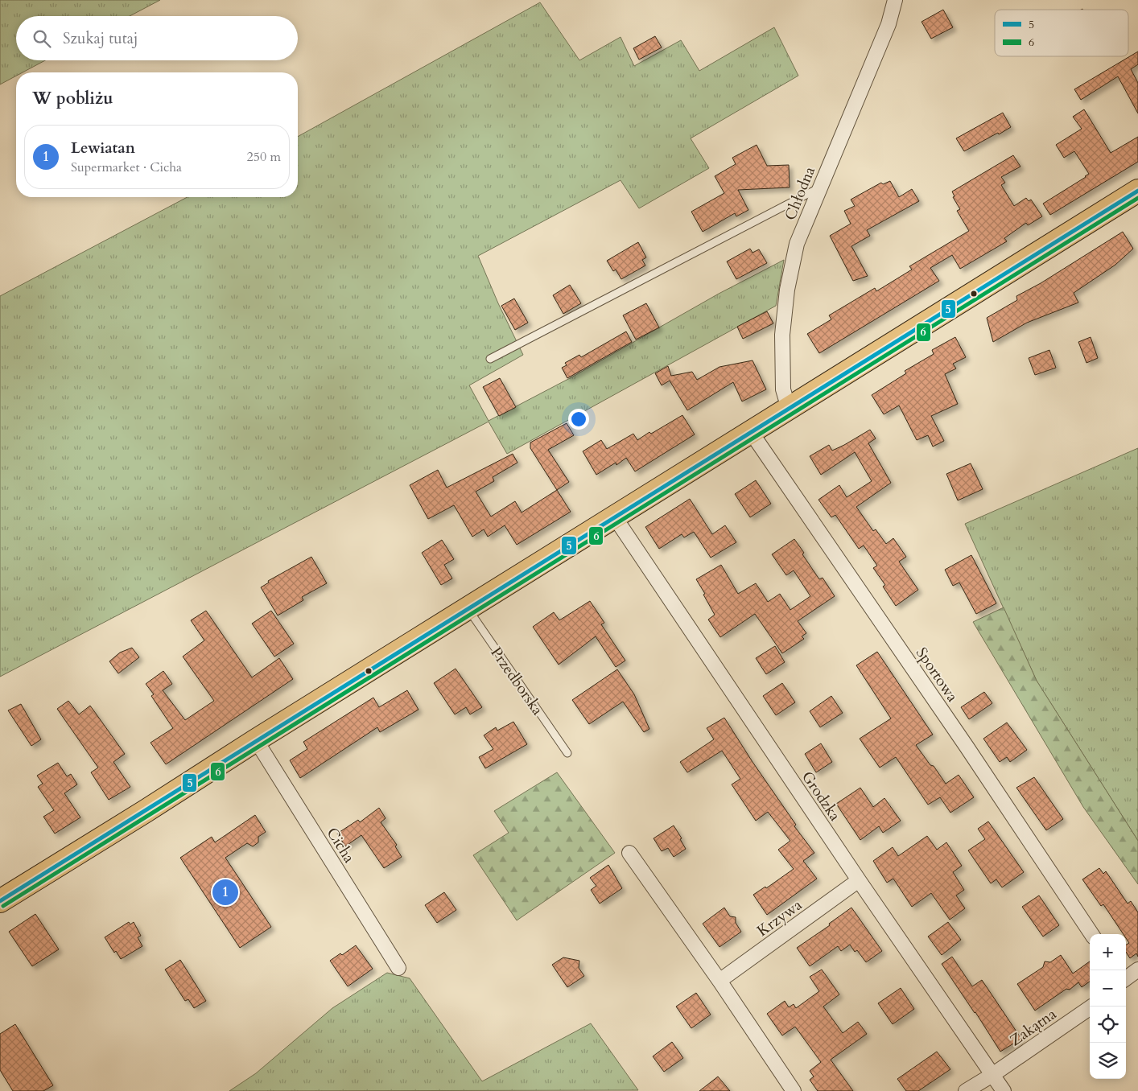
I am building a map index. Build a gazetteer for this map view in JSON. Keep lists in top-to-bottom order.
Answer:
{
  "streets": {
    "street": [
      "Chłodna",
      "Sportowa",
      "Grodzka",
      "Cicha",
      "Krzywa",
      "Zakątna"
    ],
    "lane": ["Przedborska"]
  },
  "crossings": [
    ["Grodzka", "Krzywa"],
    ["Grodzka", "Zakątna"]
  ],
  "lines": ["transit line 5", "transit line 6"],
  "legend": ["5", "6"],
  "page": {
    "search": "Szukaj tutaj",
    "heading": "W pobliżu",
    "list": [
      {
        "mark": "1",
        "name": "Lewiatan",
        "note": "Supermarket · Cicha",
        "value": "250 m"
      }
    ],
    "pins": "1",
    "map_buttons": ["+", "−"]
  }
}
